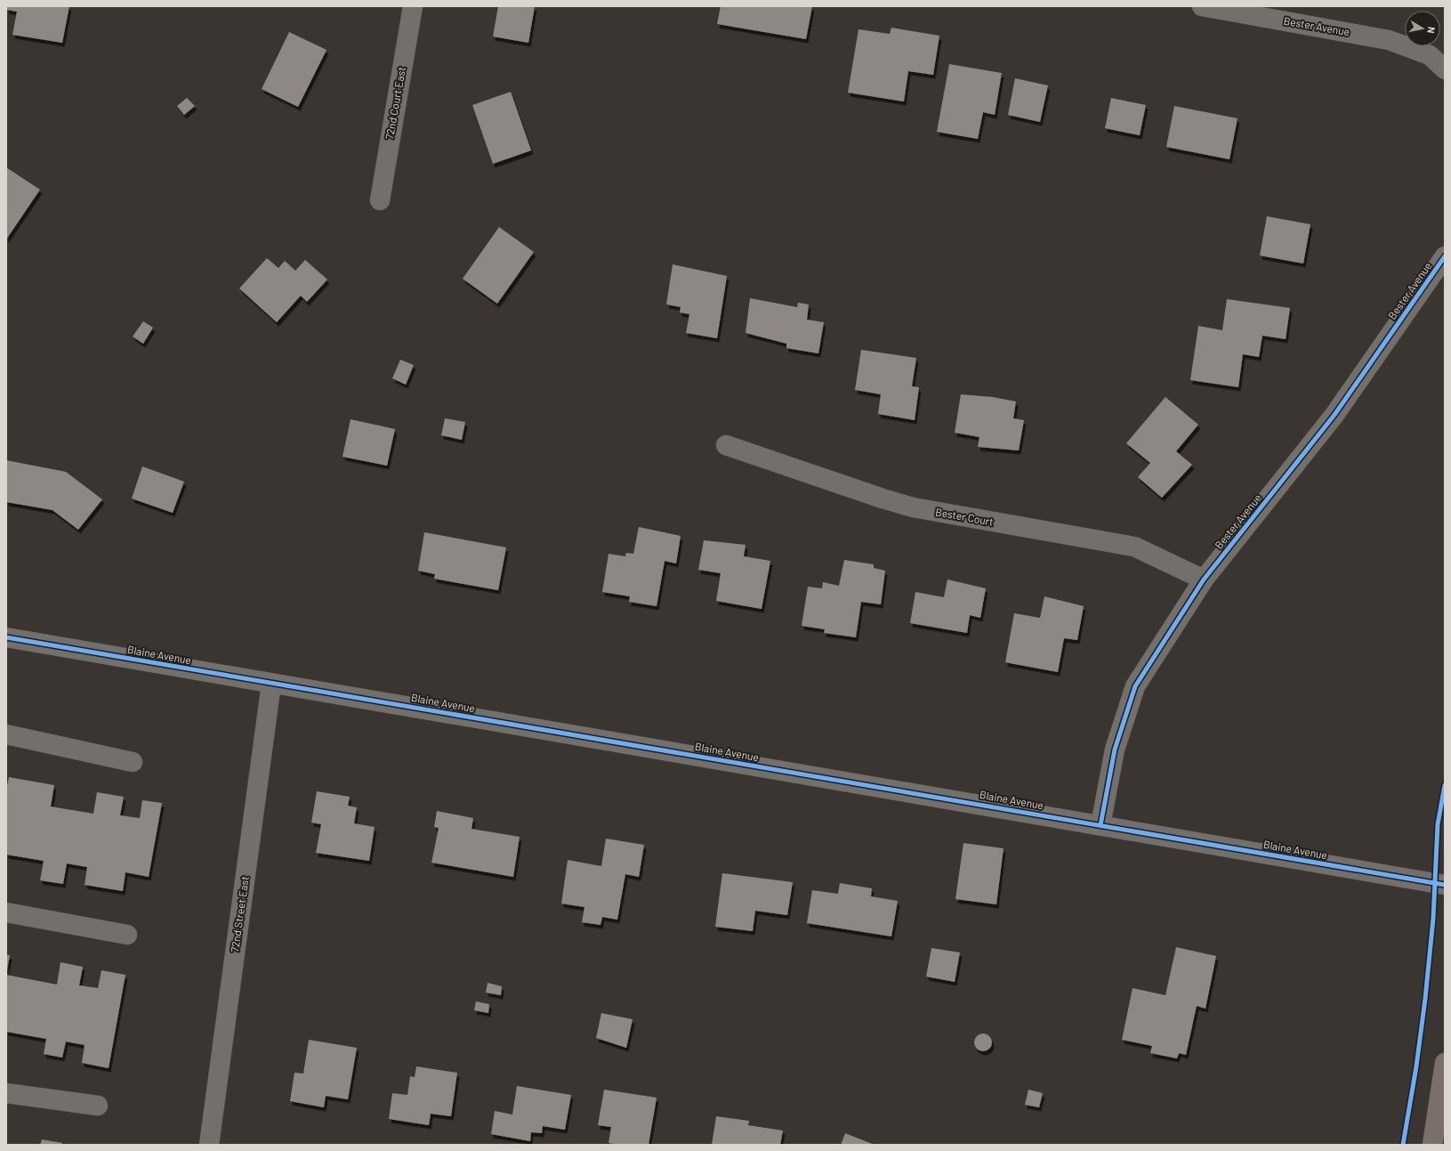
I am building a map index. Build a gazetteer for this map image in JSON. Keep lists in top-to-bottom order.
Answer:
{
  "streets": {
    "street": [
      "Bester Avenue",
      "72nd Court East",
      "Bester Court",
      "Blaine Avenue",
      "72nd Street East"
    ]
  },
  "crossings": [
    ["Bester Avenue", "Bester Court"],
    ["Bester Avenue", "Blaine Avenue"],
    ["Blaine Avenue", "72nd Street East"]
  ],
  "north": "right"
}
